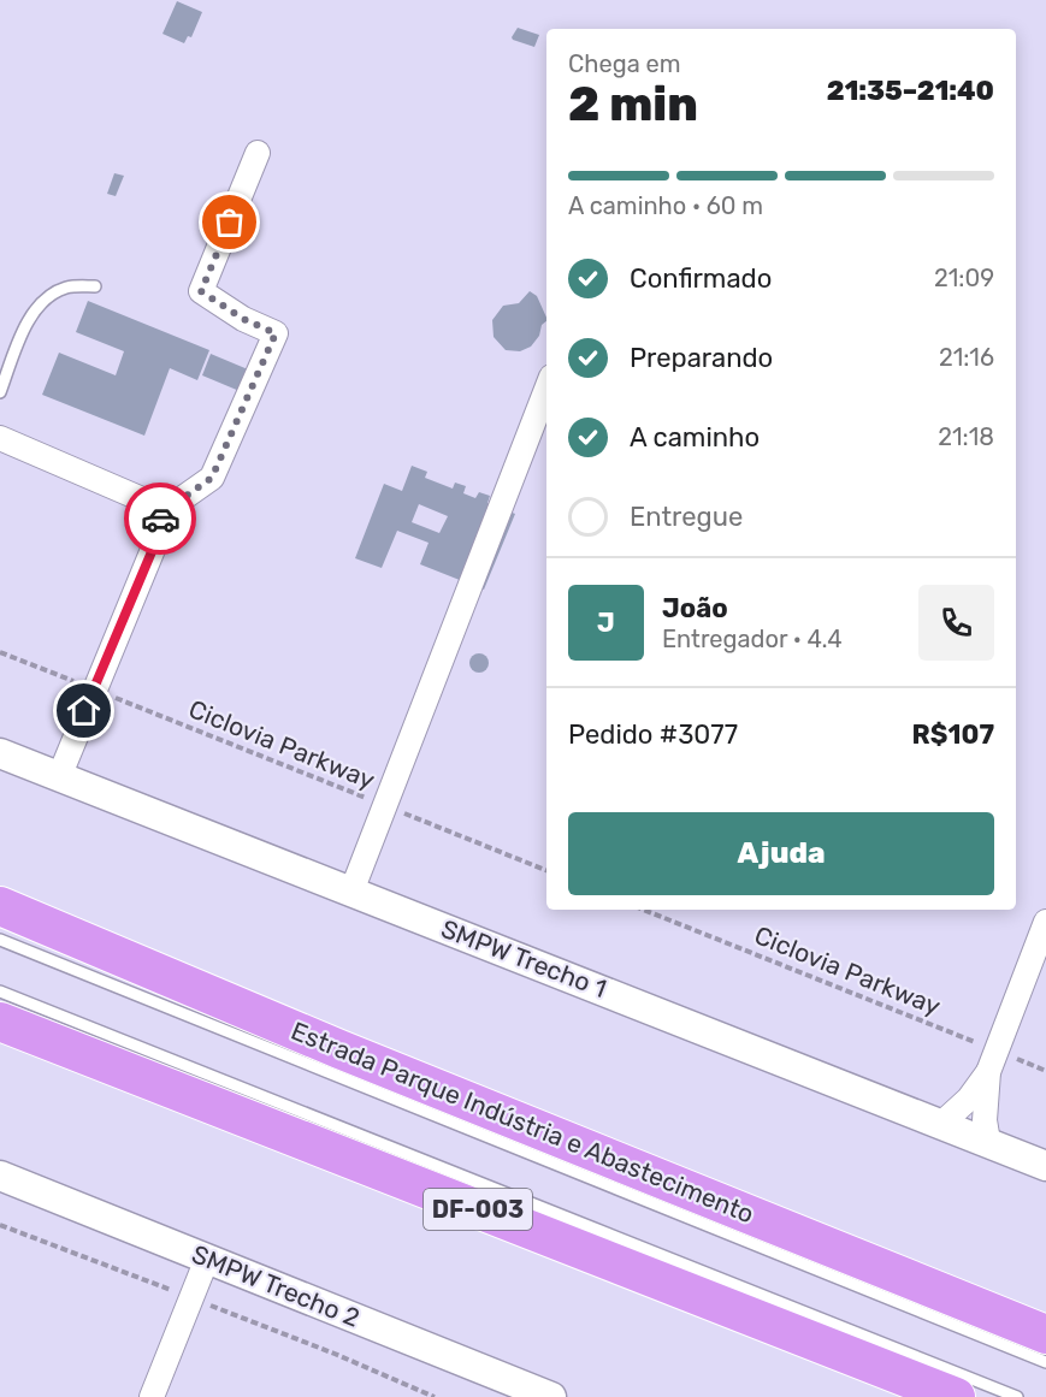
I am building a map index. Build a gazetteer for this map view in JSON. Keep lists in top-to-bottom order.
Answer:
{
  "streets": {
    "highway": ["Estrada Parque Indústria e Abastecimento", "DF-003"],
    "street": ["SMPW Trecho 1", "SMPW Trecho 2"],
    "path": ["Ciclovia Parkway"]
  },
  "page": {
    "heading": ["2 min", "Chega em", "21:35–21:40"],
    "panel": [
      "João",
      "Entregador · 4.4",
      "Pedido #3077",
      "R$107"
    ],
    "bar": "A caminho · 60 m",
    "list": [
      ["Confirmado", "21:09"],
      ["Preparando", "21:16"],
      ["A caminho", "21:18"],
      "Entregue"
    ],
    "round": "J",
    "buttons": "Ajuda"
  }
}
